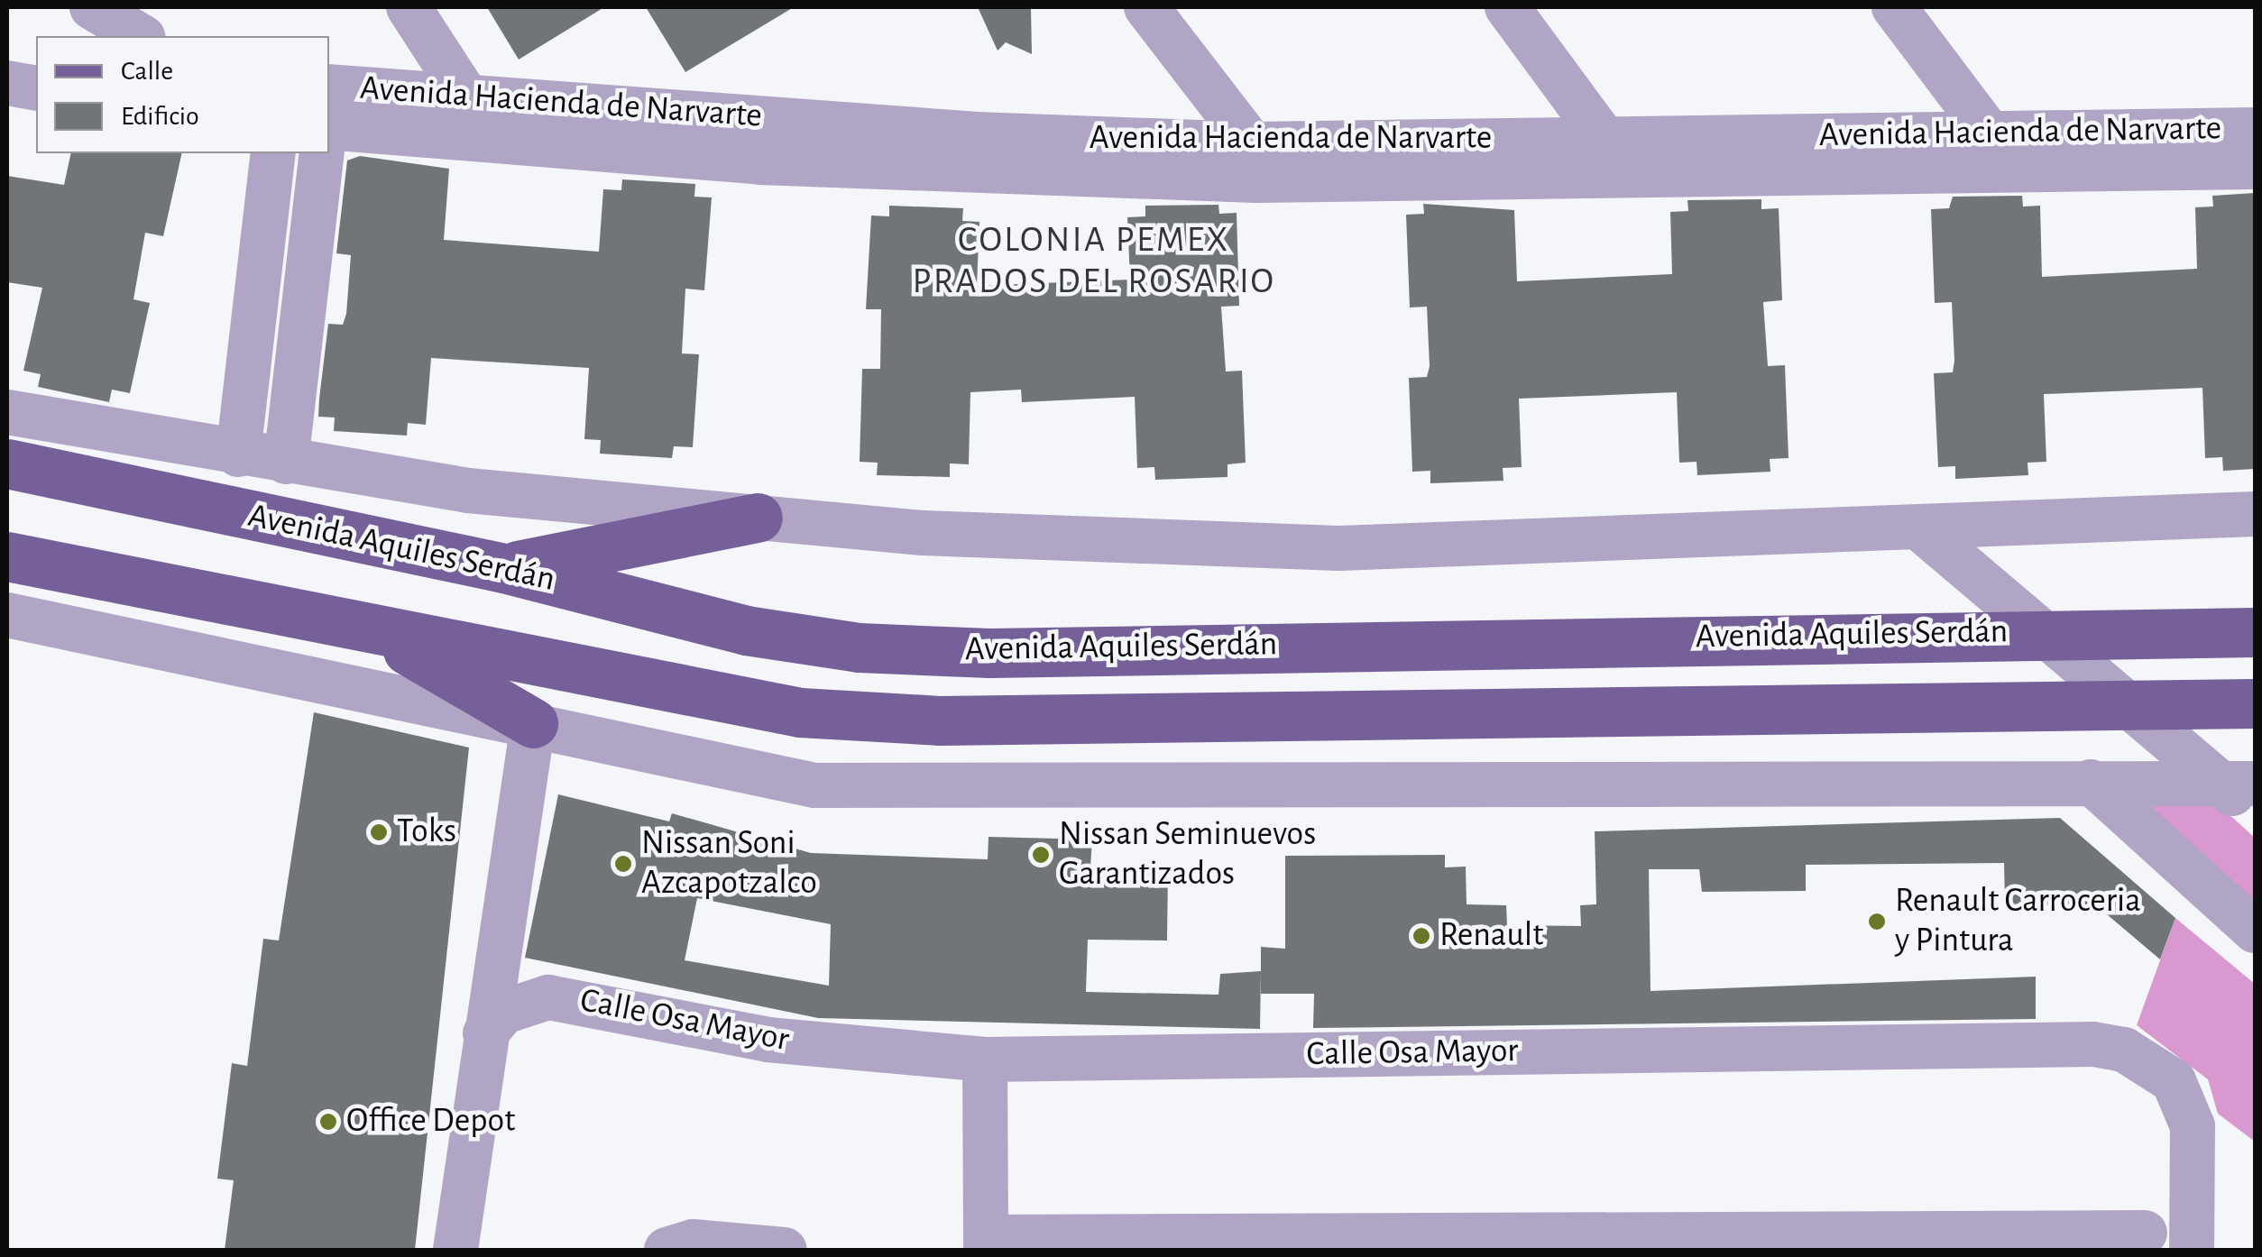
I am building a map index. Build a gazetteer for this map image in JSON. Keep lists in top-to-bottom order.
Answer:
{
  "streets": {
    "main road": ["Avenida Aquiles Serdán"],
    "street": ["Avenida Hacienda de Narvarte", "Calle Osa Mayor"]
  },
  "districts": ["COLONIA PEMEX PRADOS DEL ROSARIO"],
  "places": [
    "Toks",
    "Nissan Seminuevos Garantizados",
    "Nissan Soni Azcapotzalco",
    "Renault Carroceria y Pintura",
    "Renault",
    "Office Depot"
  ],
  "legend": ["Calle", "Edificio"]
}
